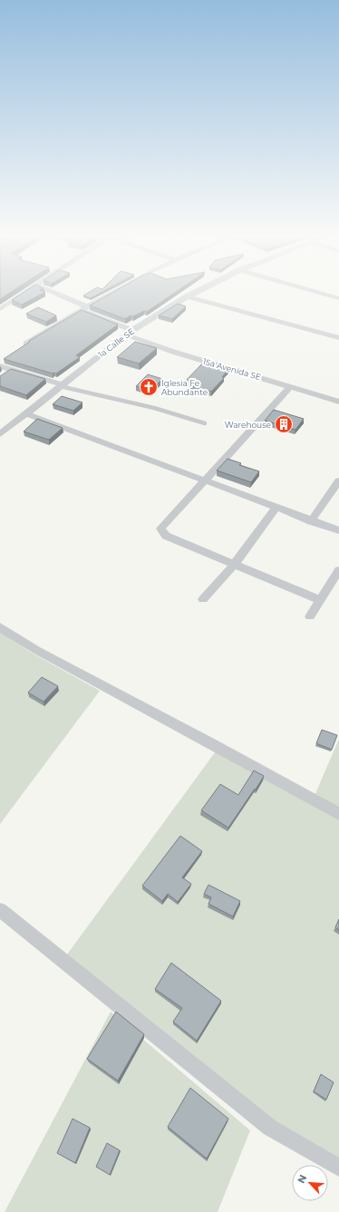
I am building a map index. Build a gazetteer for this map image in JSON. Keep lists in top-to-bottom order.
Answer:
{
  "streets": {
    "street": ["1a Calle SE", "15a Avenida SE"]
  },
  "crossings": [
    ["1a Calle SE", "15a Avenida SE"]
  ],
  "places": {
    "church": ["Iglesia Fe Abundante"],
    "building": ["Warehouse"]
  },
  "north": "top left"
}
